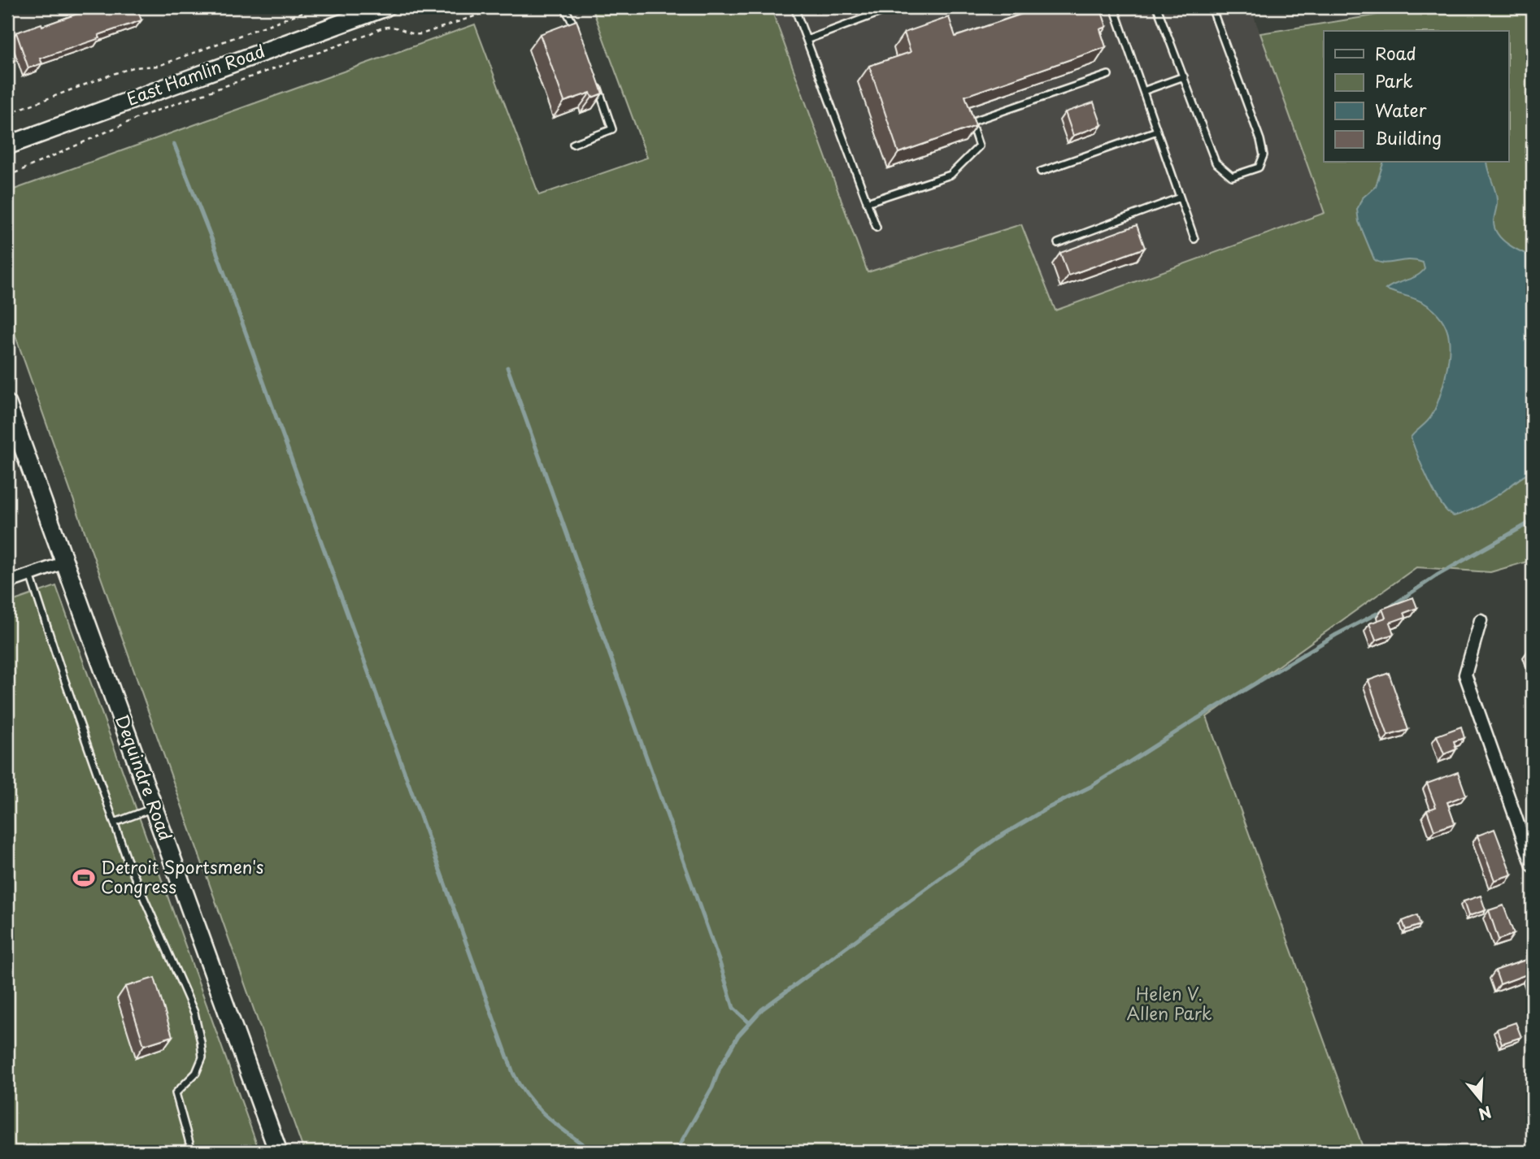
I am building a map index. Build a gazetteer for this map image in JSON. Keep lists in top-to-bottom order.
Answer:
{
  "streets": {
    "main road": ["East Hamlin Road", "Dequindre Road"]
  },
  "parks": ["Helen V. Allen Park"],
  "places": {
    "sports": ["Detroit Sportsmen's Congress"]
  },
  "legend": [
    "Road",
    "Park",
    "Water",
    "Building"
  ],
  "north": "bottom"
}
